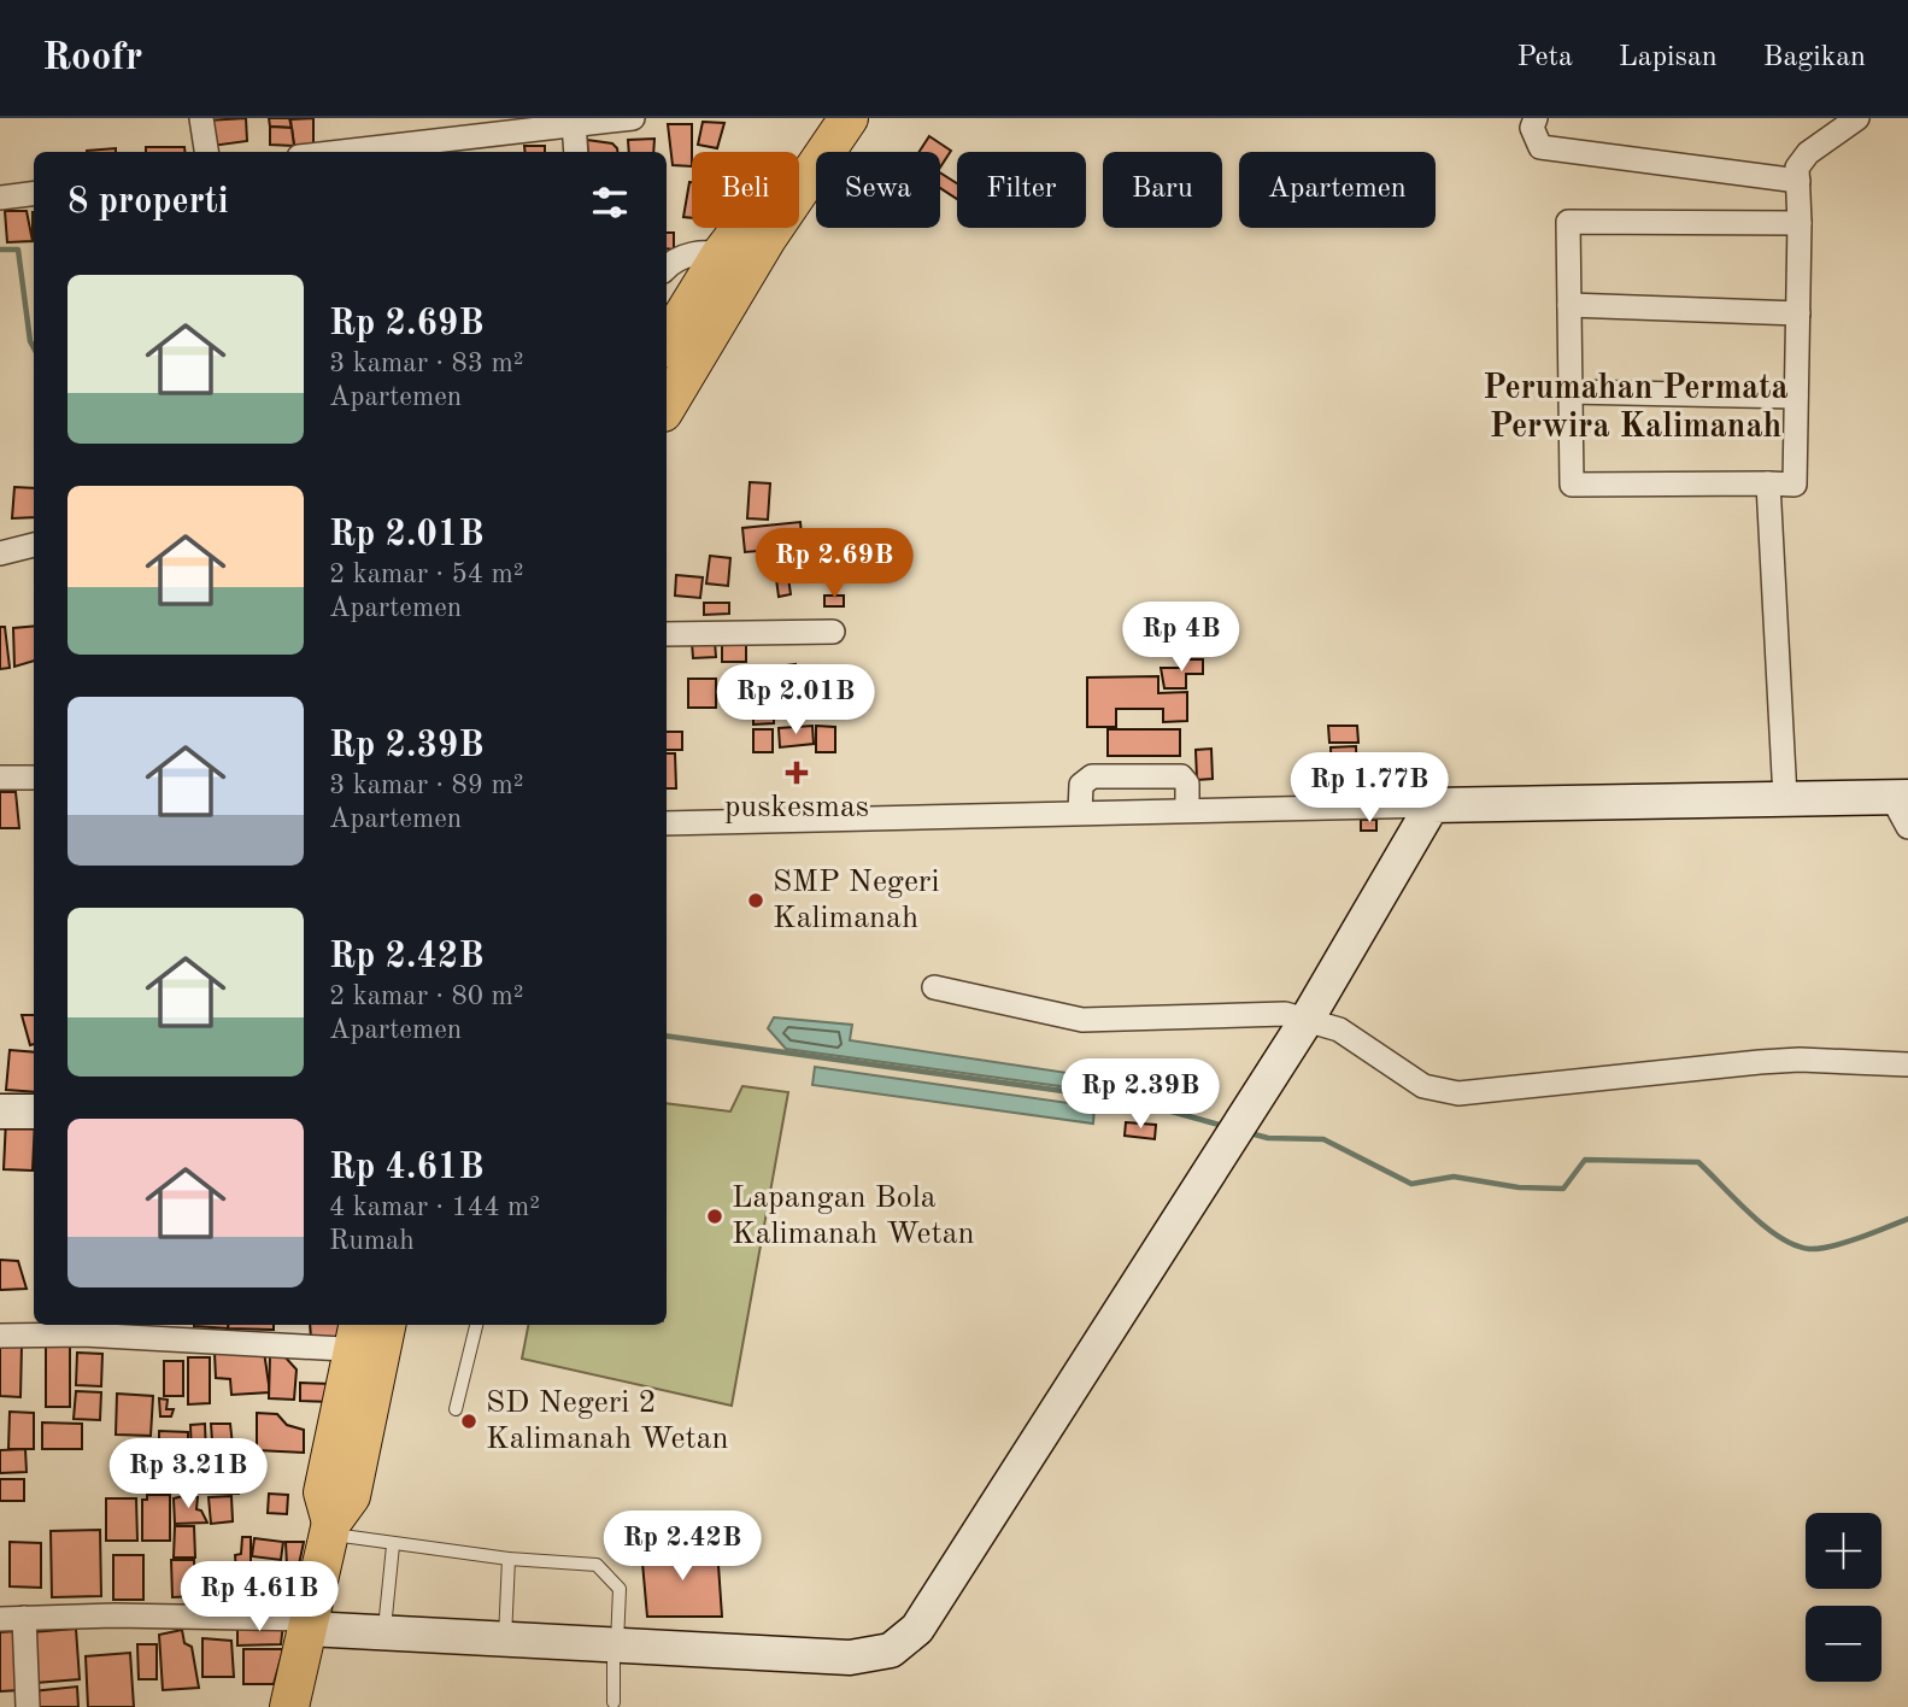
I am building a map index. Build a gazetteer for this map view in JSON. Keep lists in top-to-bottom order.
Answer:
{
  "districts": ["Perumahan Permata Perwira Kalimanah"],
  "places": {
    "health": ["puskesmas"],
    "other": ["SMP Negeri Kalimanah", "Lapangan Bola Kalimanah Wetan", "SD Negeri 2 Kalimanah Wetan"]
  },
  "page": {
    "header": "Roofr",
    "nav": ["Peta", "Lapisan", "Bagikan"],
    "chip": [
      "Beli",
      "Sewa",
      "Filter",
      "Baru",
      "Apartemen"
    ],
    "heading": "8 properti",
    "list": [
      {
        "name": "Rp 2.69B",
        "note": "3 kamar · 83 m² · Apartemen"
      },
      {
        "name": "Rp 2.01B",
        "note": "2 kamar · 54 m² · Apartemen"
      },
      {
        "name": "Rp 2.39B",
        "note": "3 kamar · 89 m² · Apartemen"
      },
      {
        "name": "Rp 2.42B",
        "note": "2 kamar · 80 m² · Apartemen"
      },
      {
        "name": "Rp 4.61B",
        "note": "4 kamar · 144 m² · Rumah"
      }
    ],
    "price": [
      "Rp 2.69B",
      "Rp 4B",
      "Rp 2.01B",
      "Rp 1.77B",
      "Rp 2.39B",
      "Rp 3.21B",
      "Rp 2.42B",
      "Rp 4.61B"
    ],
    "map_buttons": ["+", "−"]
  }
}
